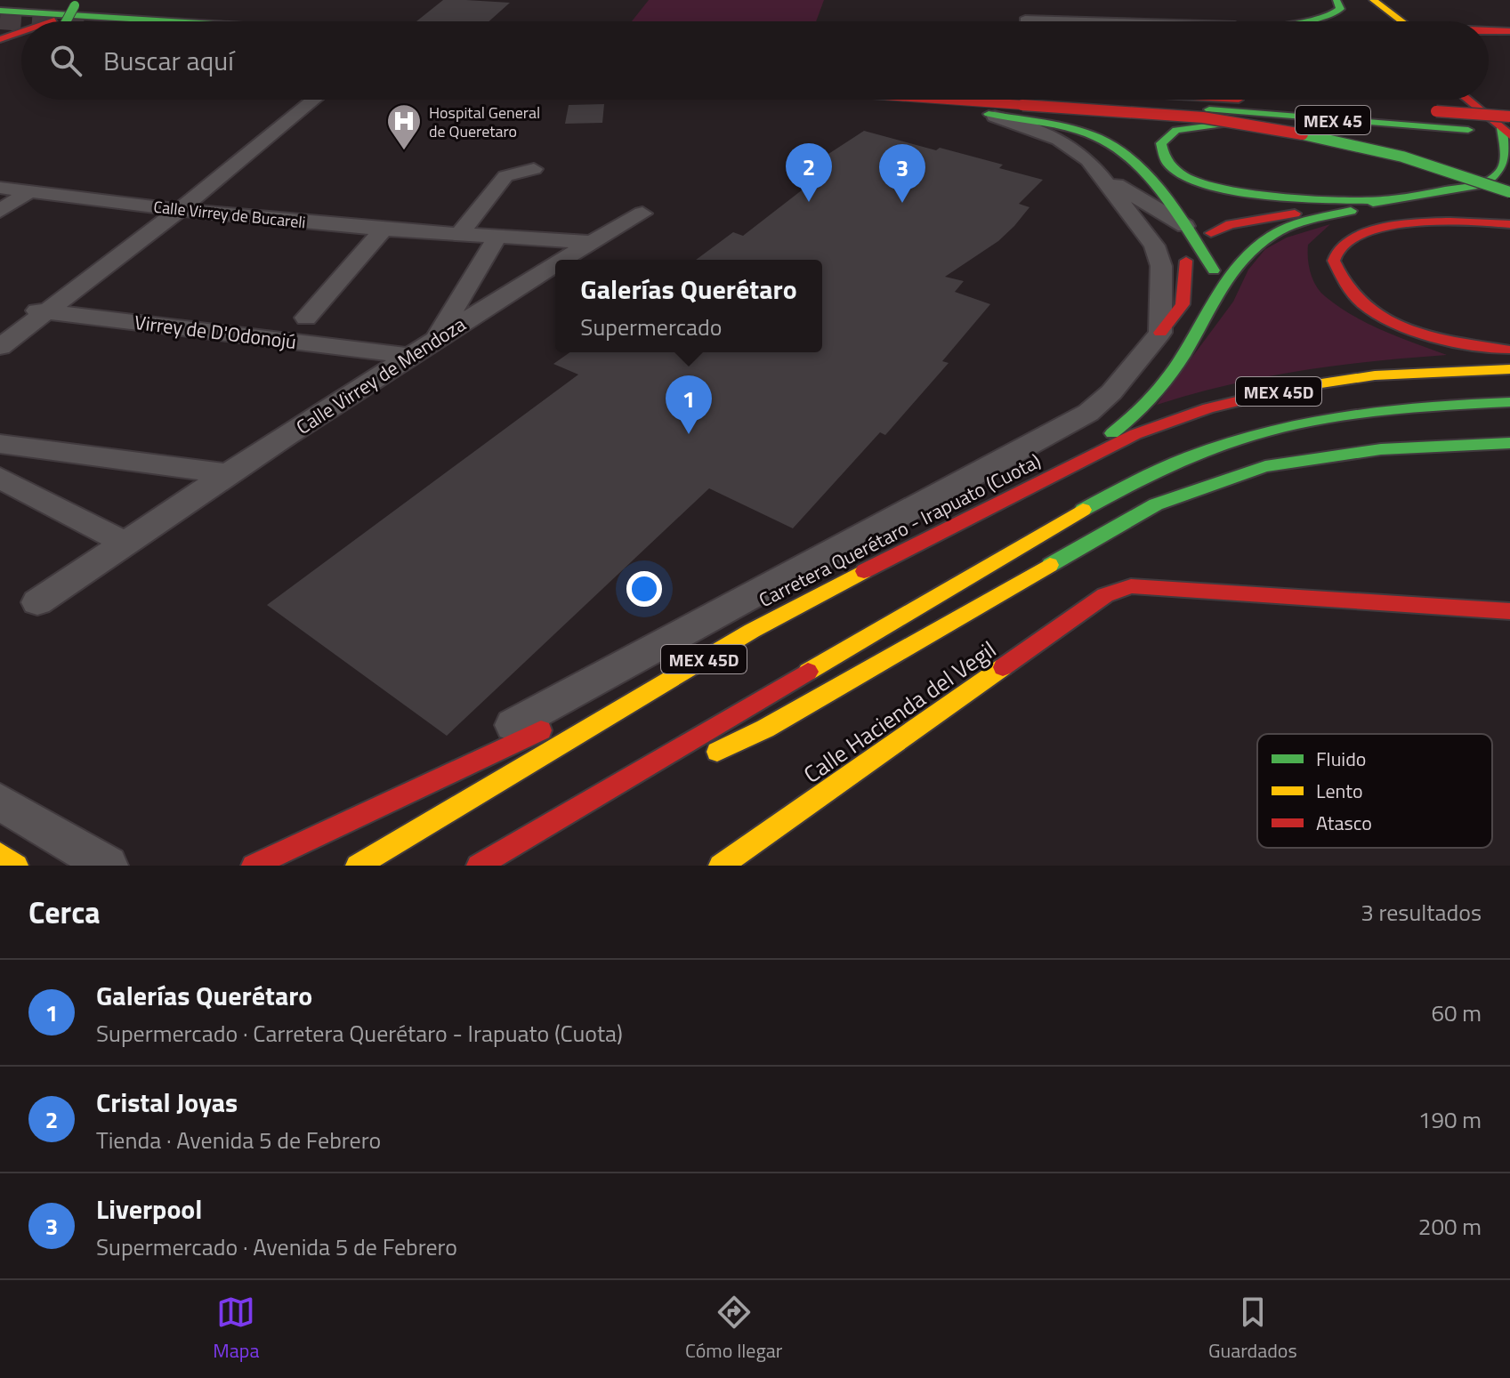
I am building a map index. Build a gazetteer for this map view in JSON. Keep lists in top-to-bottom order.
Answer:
{
  "streets": {
    "main road": [
      "MEX 45",
      "MEX 45D",
      "Carretera Querétaro - Irapuato (Cuota)",
      "Calle Hacienda del Vegil"
    ],
    "street": ["Calle Virrey de Bucareli", "Virrey de D'Odonojú", "Calle Virrey de Mendoza"]
  },
  "crossings": [
    ["Calle Virrey de Bucareli", "Calle Virrey de Mendoza"],
    ["Virrey de D'Odonojú", "Calle Virrey de Mendoza"]
  ],
  "places": {
    "hospital": ["Hospital General de Queretaro"]
  },
  "legend": ["Fluido", "Lento", "Atasco"],
  "page": {
    "search": "Buscar aquí",
    "pins": ["2", "3", "1"],
    "popup": ["Galerías Querétaro", "Supermercado"],
    "heading": ["Cerca", "3 resultados"],
    "list": [
      {
        "mark": "1",
        "name": "Galerías Querétaro",
        "note": "Supermercado · Carretera Querétaro - Irapuato (Cuota)",
        "value": "60 m"
      },
      {
        "mark": "2",
        "name": "Cristal Joyas",
        "note": "Tienda · Avenida 5 de Febrero",
        "value": "190 m"
      },
      {
        "mark": "3",
        "name": "Liverpool",
        "note": "Supermercado · Avenida 5 de Febrero",
        "value": "200 m"
      }
    ],
    "nav": ["Mapa", "Cómo llegar", "Guardados"]
  }
}
